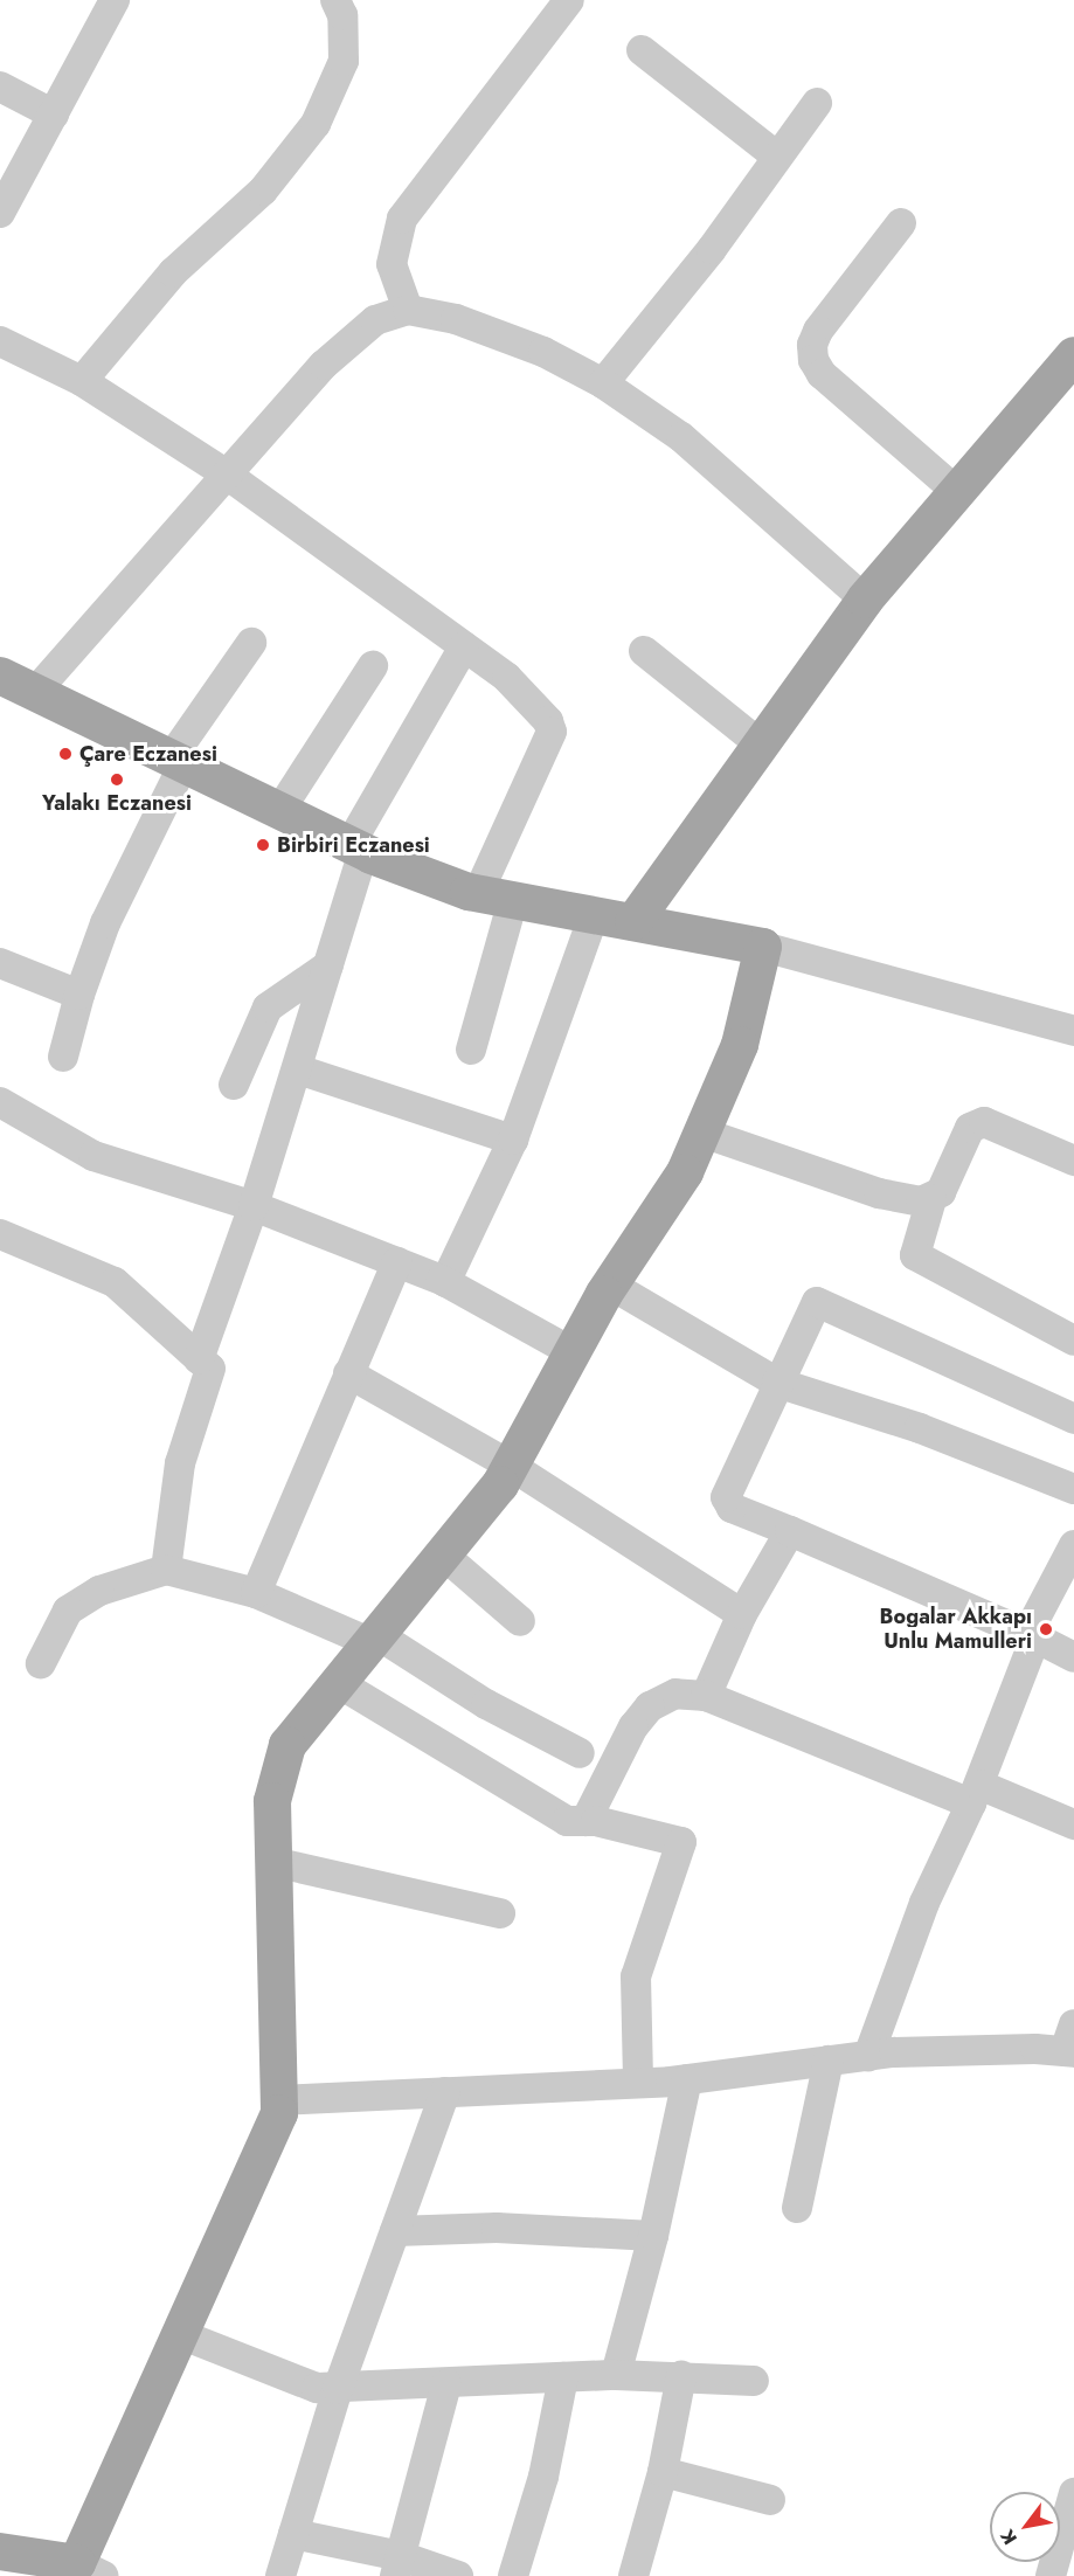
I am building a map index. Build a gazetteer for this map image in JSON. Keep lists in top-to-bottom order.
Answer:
{
  "places": [
    "Çare Eczanesi",
    "Yalakı Eczanesi",
    "Birbiri Eczanesi",
    "Bogalar Akkapı Unlu Mamulleri"
  ],
  "north": "bottom left"
}
